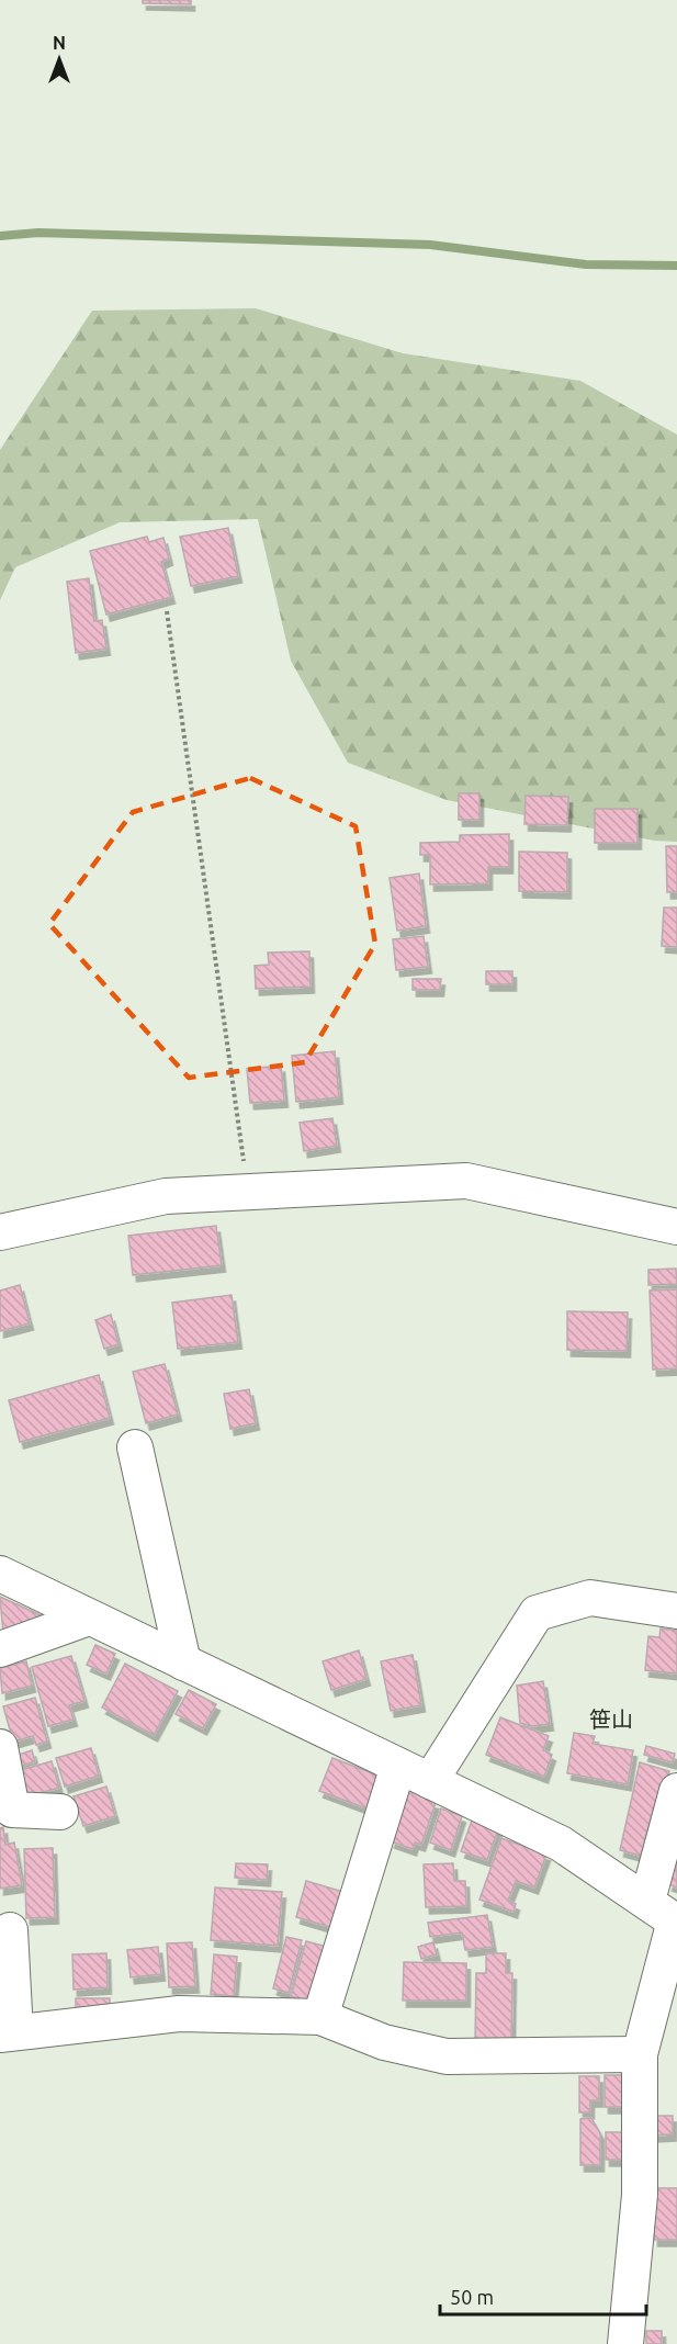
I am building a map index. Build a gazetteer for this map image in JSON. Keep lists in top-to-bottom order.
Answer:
{
  "districts": ["笹山"],
  "scale_bar": "50 m",
  "north": "top"
}
